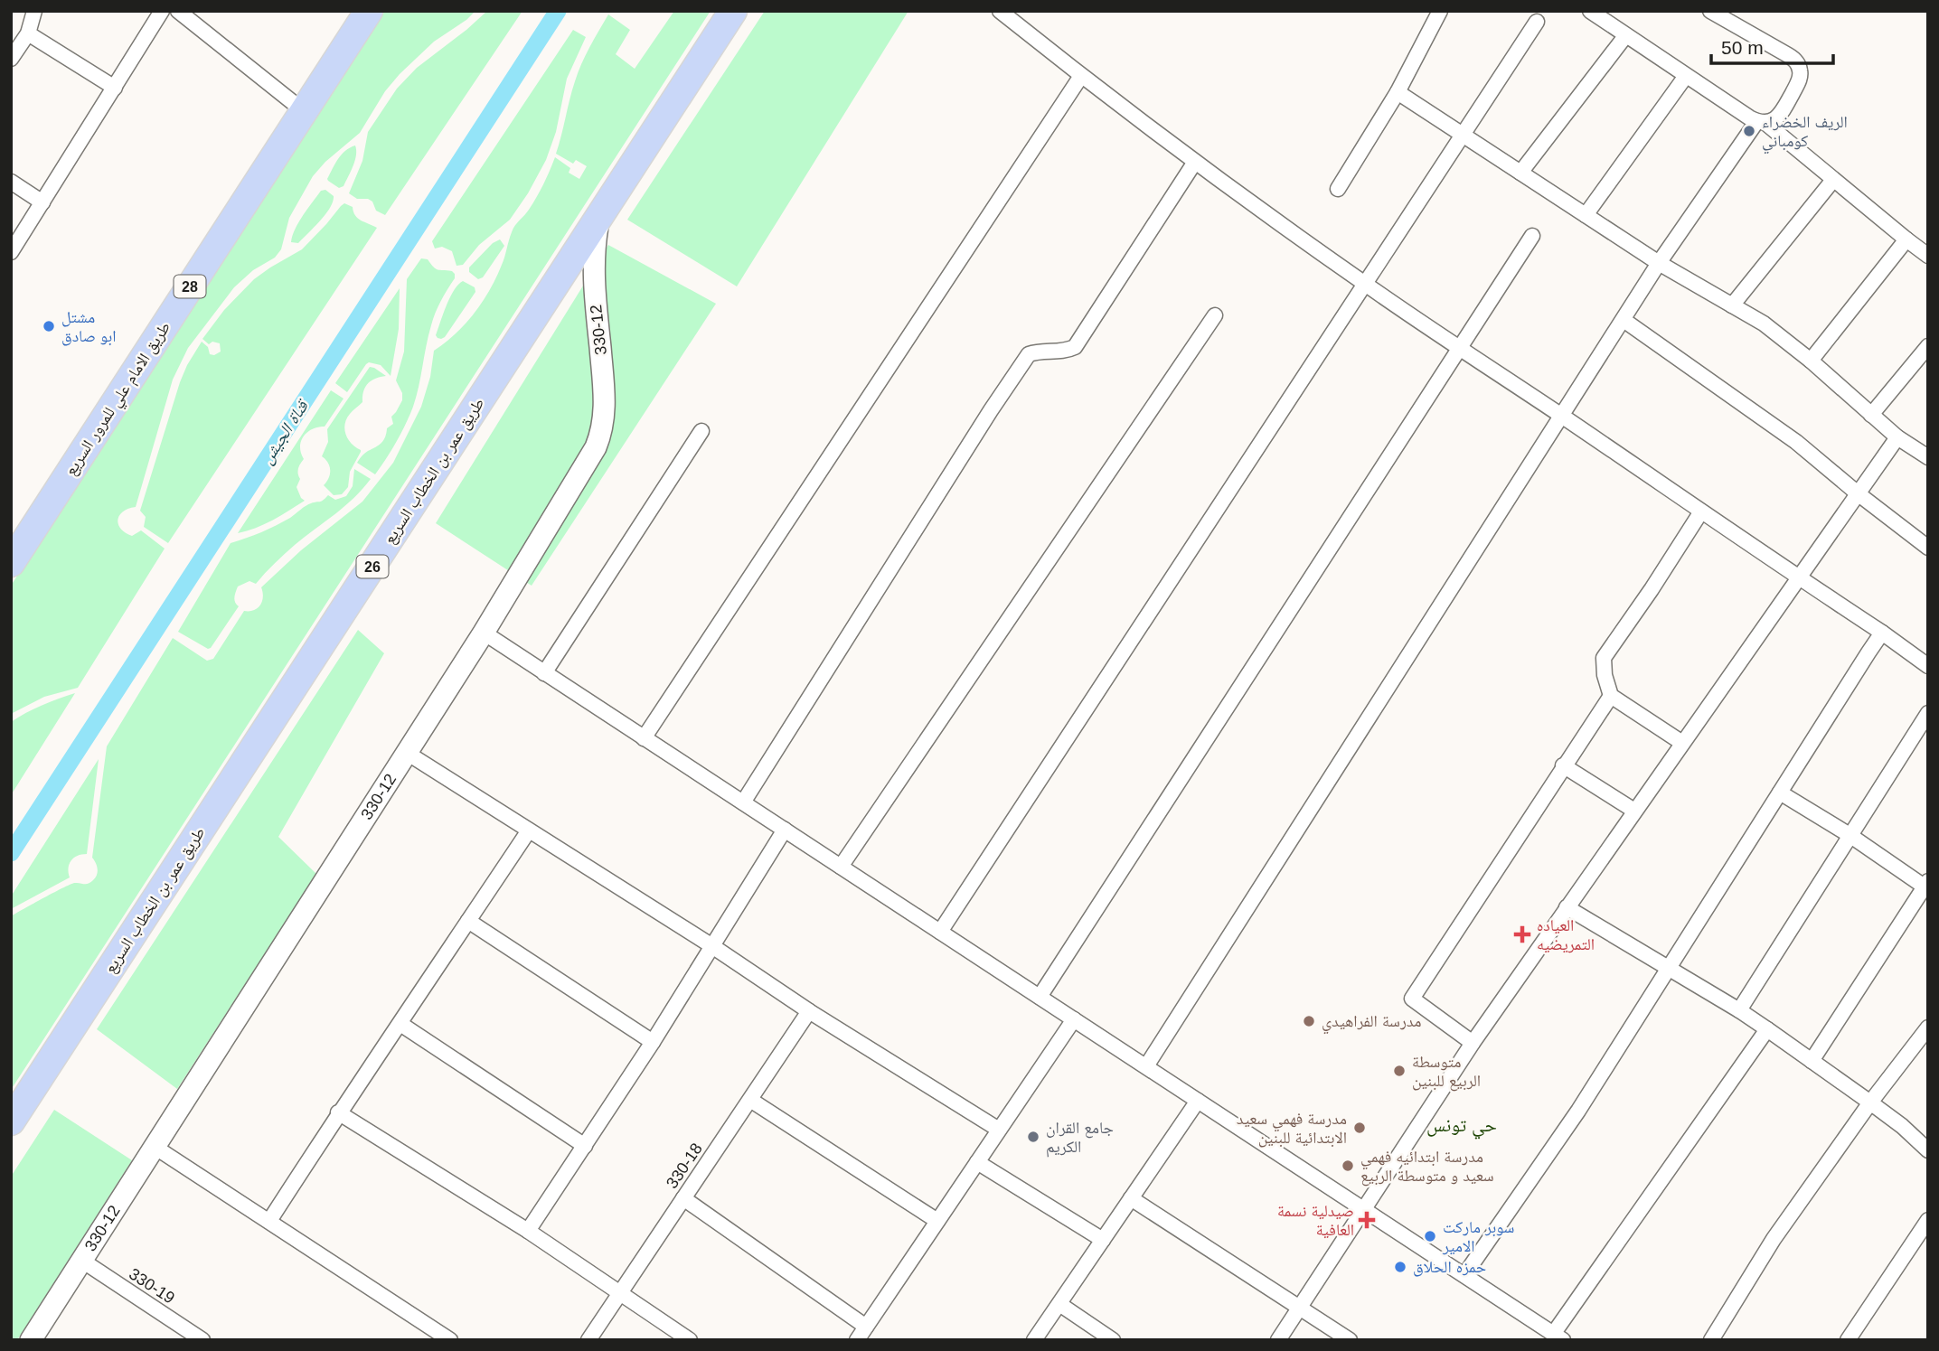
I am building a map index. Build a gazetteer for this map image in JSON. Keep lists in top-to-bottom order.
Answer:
{
  "streets": {
    "highway": [
      "28",
      "طريق الامام علي للمرور السريع",
      "طريق عمر بن الخطاب السريع",
      "26"
    ],
    "street": ["330-12", "330-18", "330-19"]
  },
  "crossings": [
    ["330-12", "طريق عمر بن الخطاب السريع"],
    ["330-12", "330-19"]
  ],
  "districts": ["حي تونس"],
  "water": ["قناة الجيش"],
  "places": {
    "other": [
      "الريف الخضراء كومباني",
      "مشتل ابو صادق",
      "مدرسة الفراهيدي",
      "متوسطة الربيع للبنين",
      "مدرسة فهمي سعيد الابتدائية للبنين",
      "جامع القران الكريم",
      "مدرسة ابتدائيه فهمي سعيد و متوسطة الربيع",
      "سوبر ماركت الامير",
      "حمزه الحلاق"
    ],
    "health": ["العياده التمريضيه", "صيدلية نسمة العافية"]
  },
  "scale_bar": "50 m"
}
